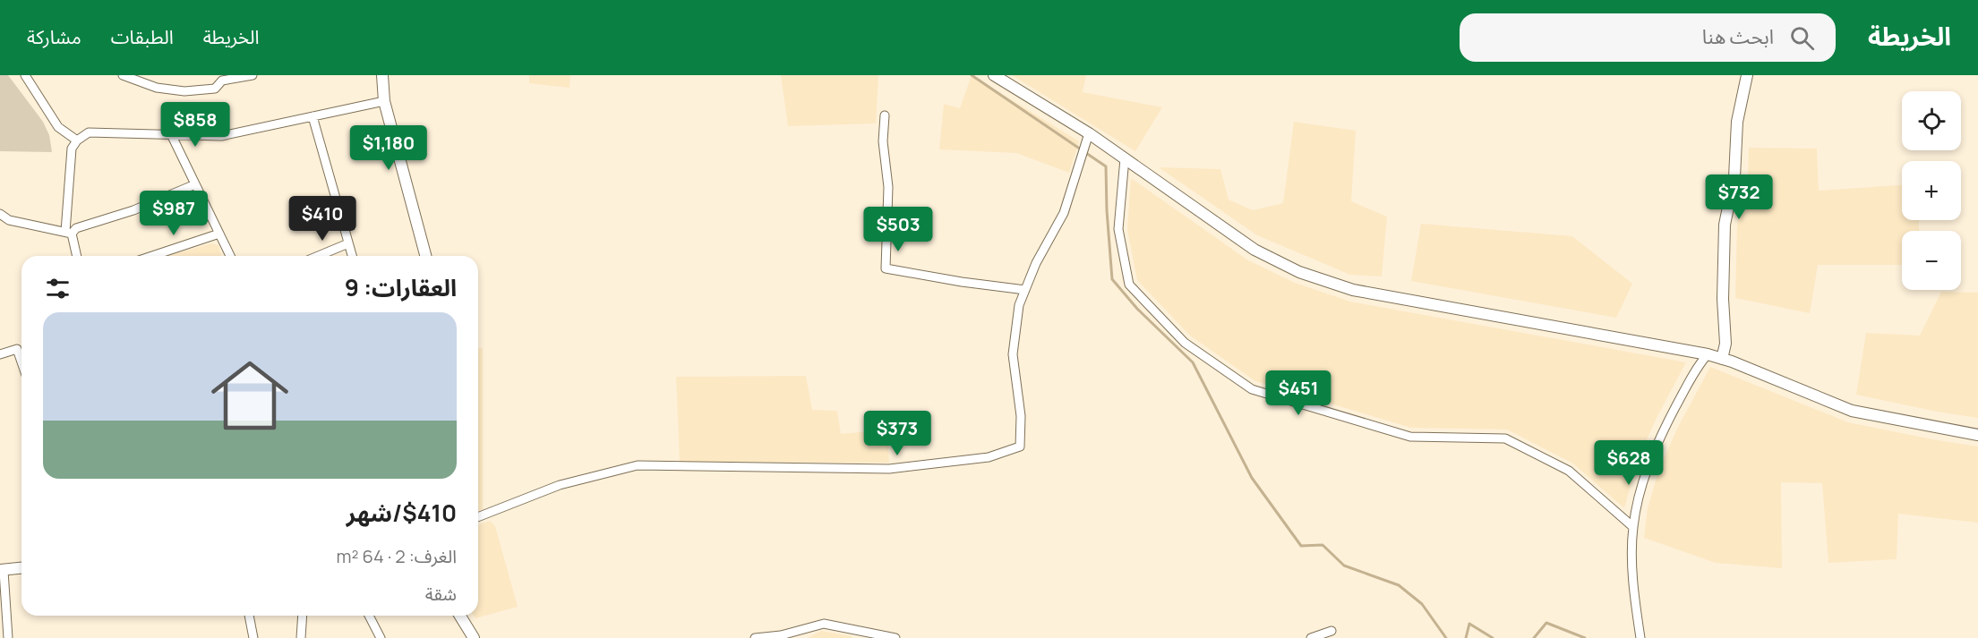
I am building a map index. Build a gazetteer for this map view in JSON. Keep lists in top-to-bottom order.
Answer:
{
  "page": {
    "header": "الخريطة",
    "search": "ابحث هنا",
    "nav": ["الخريطة", "الطبقات", "مشاركة"],
    "map_buttons": ["+", "−"],
    "price": [
      "$858",
      "$1,180",
      "$732",
      "$987",
      "$410",
      "$503",
      "$451",
      "$373",
      "$628"
    ],
    "heading": "العقارات: 9",
    "list": [
      {
        "name": "$410/شهر",
        "note": "الغرف: 2 · 64 m² · شقة"
      }
    ]
  }
}
